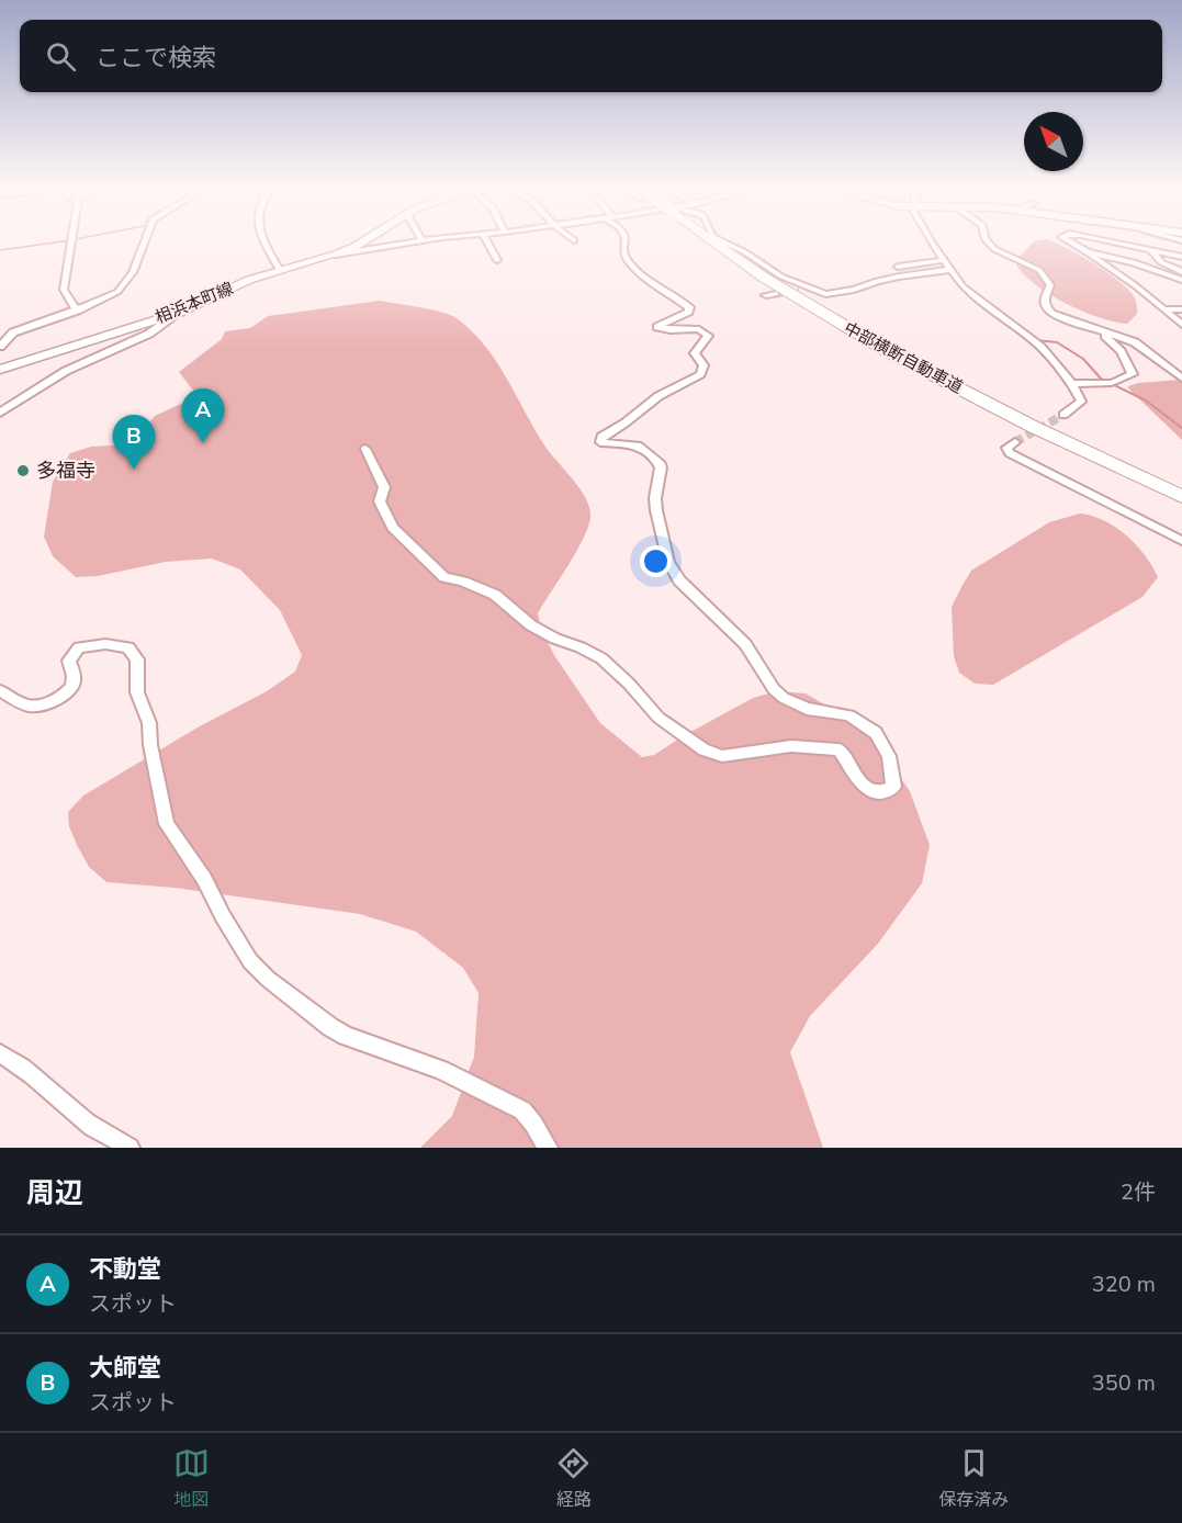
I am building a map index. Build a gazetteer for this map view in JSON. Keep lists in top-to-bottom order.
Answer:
{
  "streets": {
    "highway": ["中部横断自動車道"],
    "main road": ["相浜本町線"]
  },
  "places": ["多福寺"],
  "north": "top left",
  "page": {
    "search": "ここで検索",
    "pins": ["A", "B"],
    "heading": ["周辺", "2件"],
    "list": [
      {
        "mark": "A",
        "name": "不動堂",
        "note": "スポット",
        "value": "320 m"
      },
      {
        "mark": "B",
        "name": "大師堂",
        "note": "スポット",
        "value": "350 m"
      }
    ],
    "nav": ["地図", "経路", "保存済み"]
  }
}
